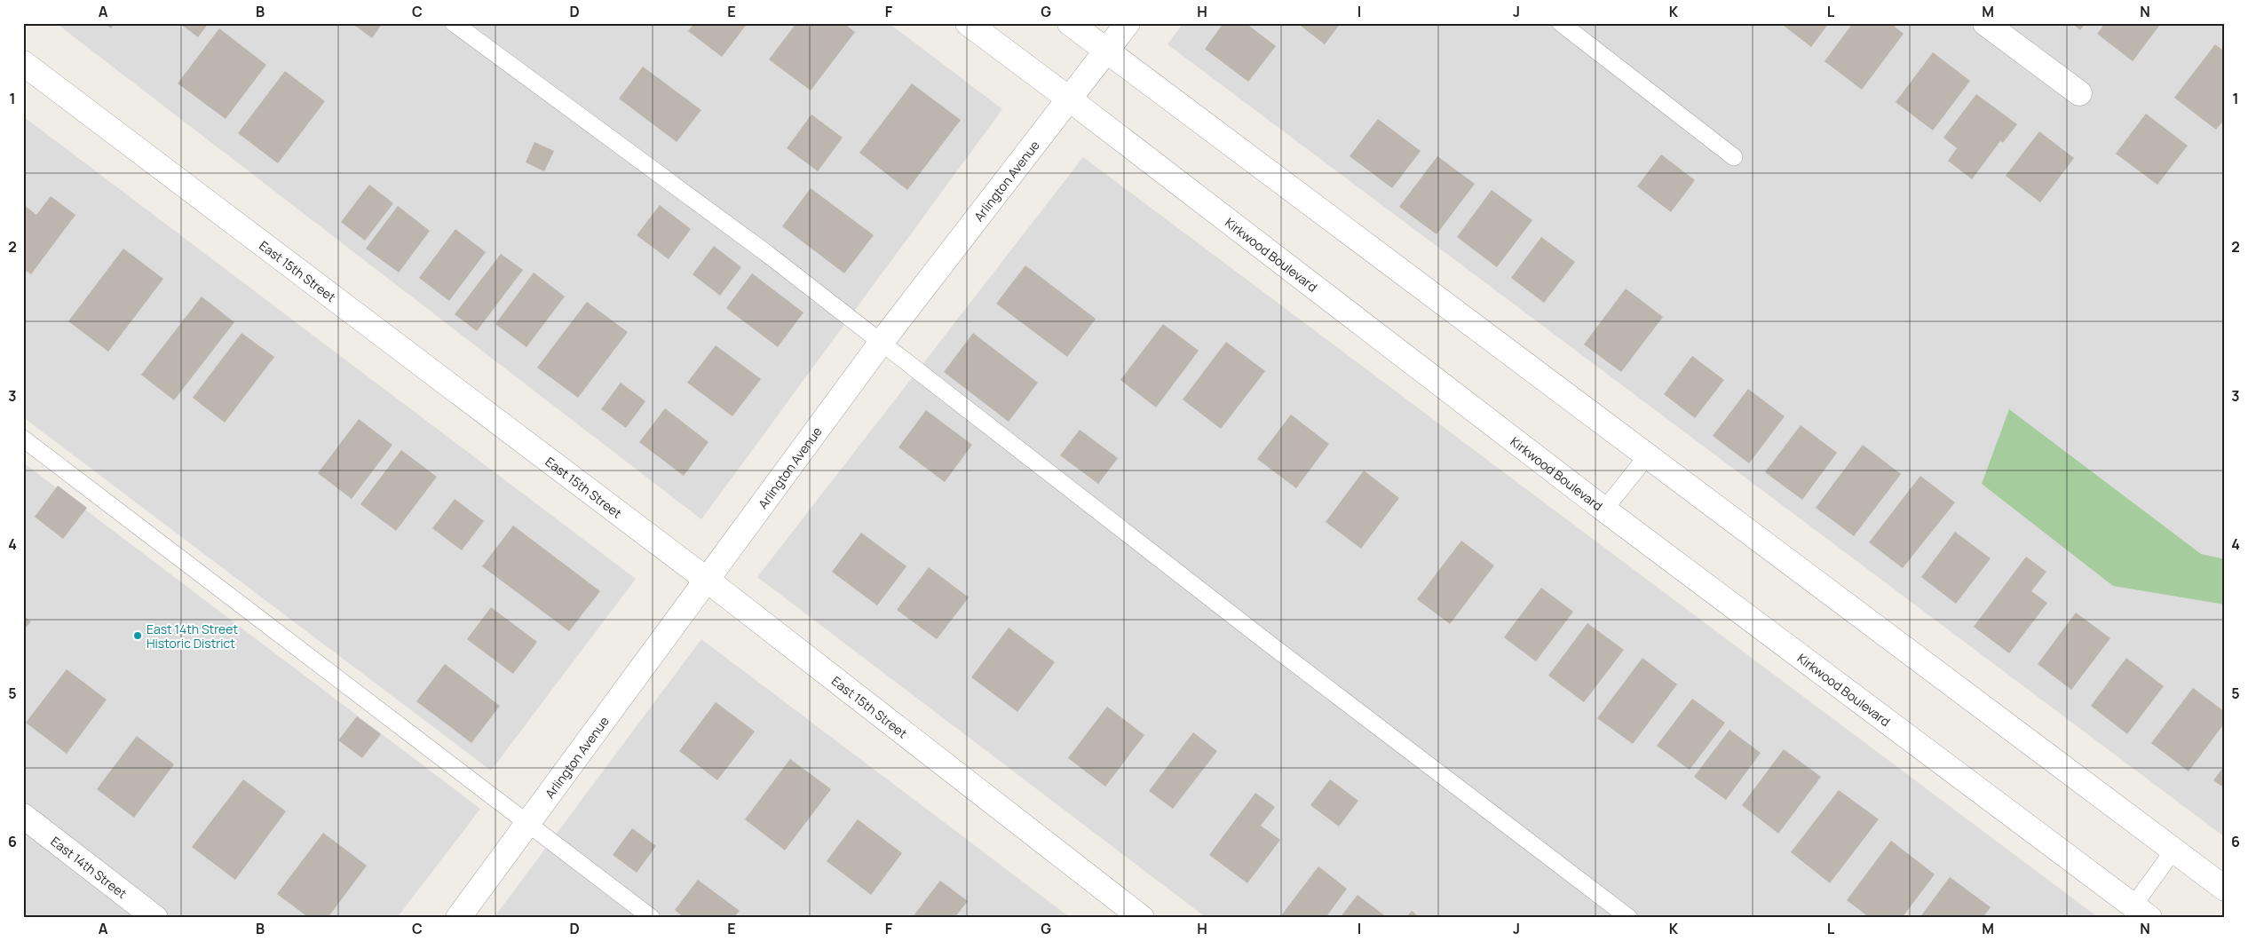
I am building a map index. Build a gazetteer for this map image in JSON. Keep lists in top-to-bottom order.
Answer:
{
  "streets": {
    "street": [
      "Arlington Avenue",
      "Kirkwood Boulevard",
      "East 15th Street",
      "East 14th Street"
    ]
  },
  "crossings": [
    ["Arlington Avenue", "Kirkwood Boulevard"],
    ["Arlington Avenue", "East 15th Street"]
  ],
  "places": ["East 14th Street Historic District"],
  "grid": {
    "columns": [
      "A",
      "B",
      "C",
      "D",
      "E",
      "F",
      "G",
      "H",
      "I",
      "J",
      "K",
      "L",
      "M",
      "N"
    ],
    "rows": [
      "1",
      "2",
      "3",
      "4",
      "5",
      "6"
    ]
  }
}
